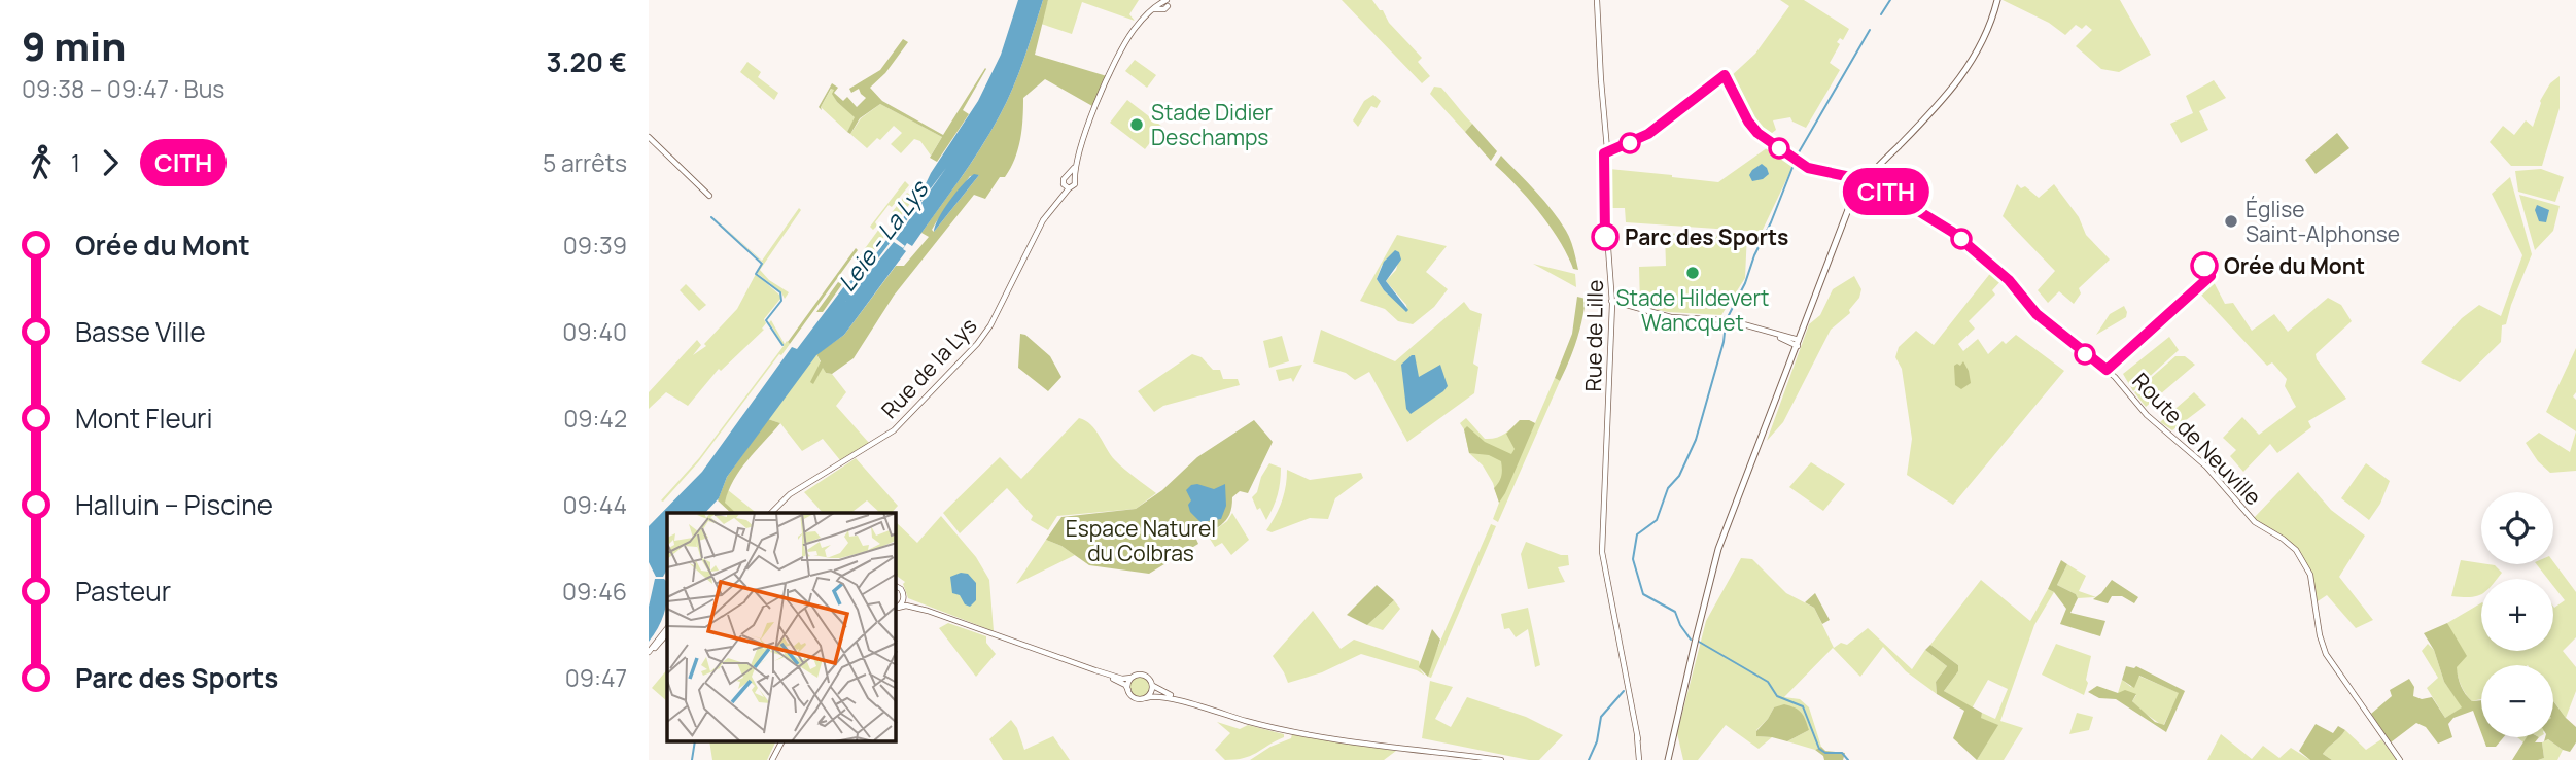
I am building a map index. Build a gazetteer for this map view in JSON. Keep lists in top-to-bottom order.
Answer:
{
  "streets": {
    "main road": ["Rue de Lille", "Rue de la Lys", "Route de Neuville"]
  },
  "water": ["Leie - La Lys"],
  "parks": ["Espace Naturel du Colbras"],
  "places": [
    "Stade Didier Deschamps",
    "Église Saint-Alphonse",
    "Parc des Sports",
    "Orée du Mont",
    "Stade Hildevert Wancquet"
  ],
  "lines": ["bus line CITH"],
  "page": {
    "heading": ["9 min", "09:38 – 09:47 · Bus", "3.20 €"],
    "on_map": "CITH",
    "legs": ["1", "CITH", "5 arrêts"],
    "list": [
      {
        "name": "Orée du Mont",
        "value": "09:39"
      },
      {
        "name": "Basse Ville",
        "value": "09:40"
      },
      {
        "name": "Mont Fleuri",
        "value": "09:42"
      },
      {
        "name": "Halluin – Piscine",
        "value": "09:44"
      },
      {
        "name": "Pasteur",
        "value": "09:46"
      },
      {
        "name": "Parc des Sports",
        "value": "09:47"
      }
    ],
    "map_buttons": ["+", "−"]
  }
}
